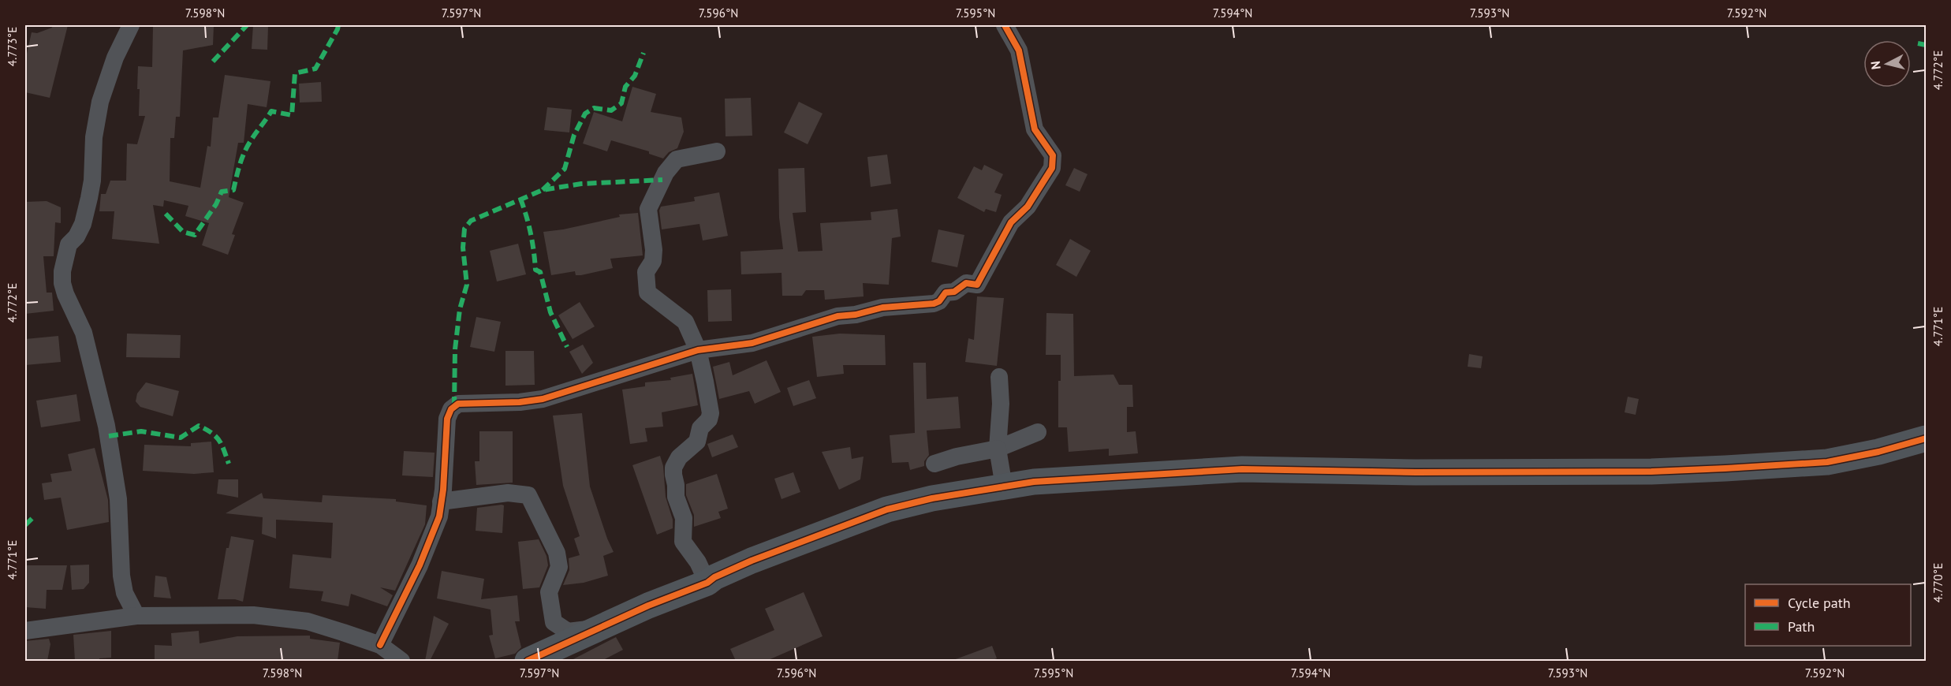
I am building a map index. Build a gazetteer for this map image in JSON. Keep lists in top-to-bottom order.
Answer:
{
  "legend": ["Cycle path", "Path"],
  "north": "left",
  "coordinates": [
    "7.598°N",
    "7.597°N",
    "7.596°N",
    "7.595°N",
    "7.594°N",
    "7.593°N",
    "7.592°N",
    "4.773°E",
    "4.772°E",
    "4.771°E",
    "4.770°E"
  ]
}
